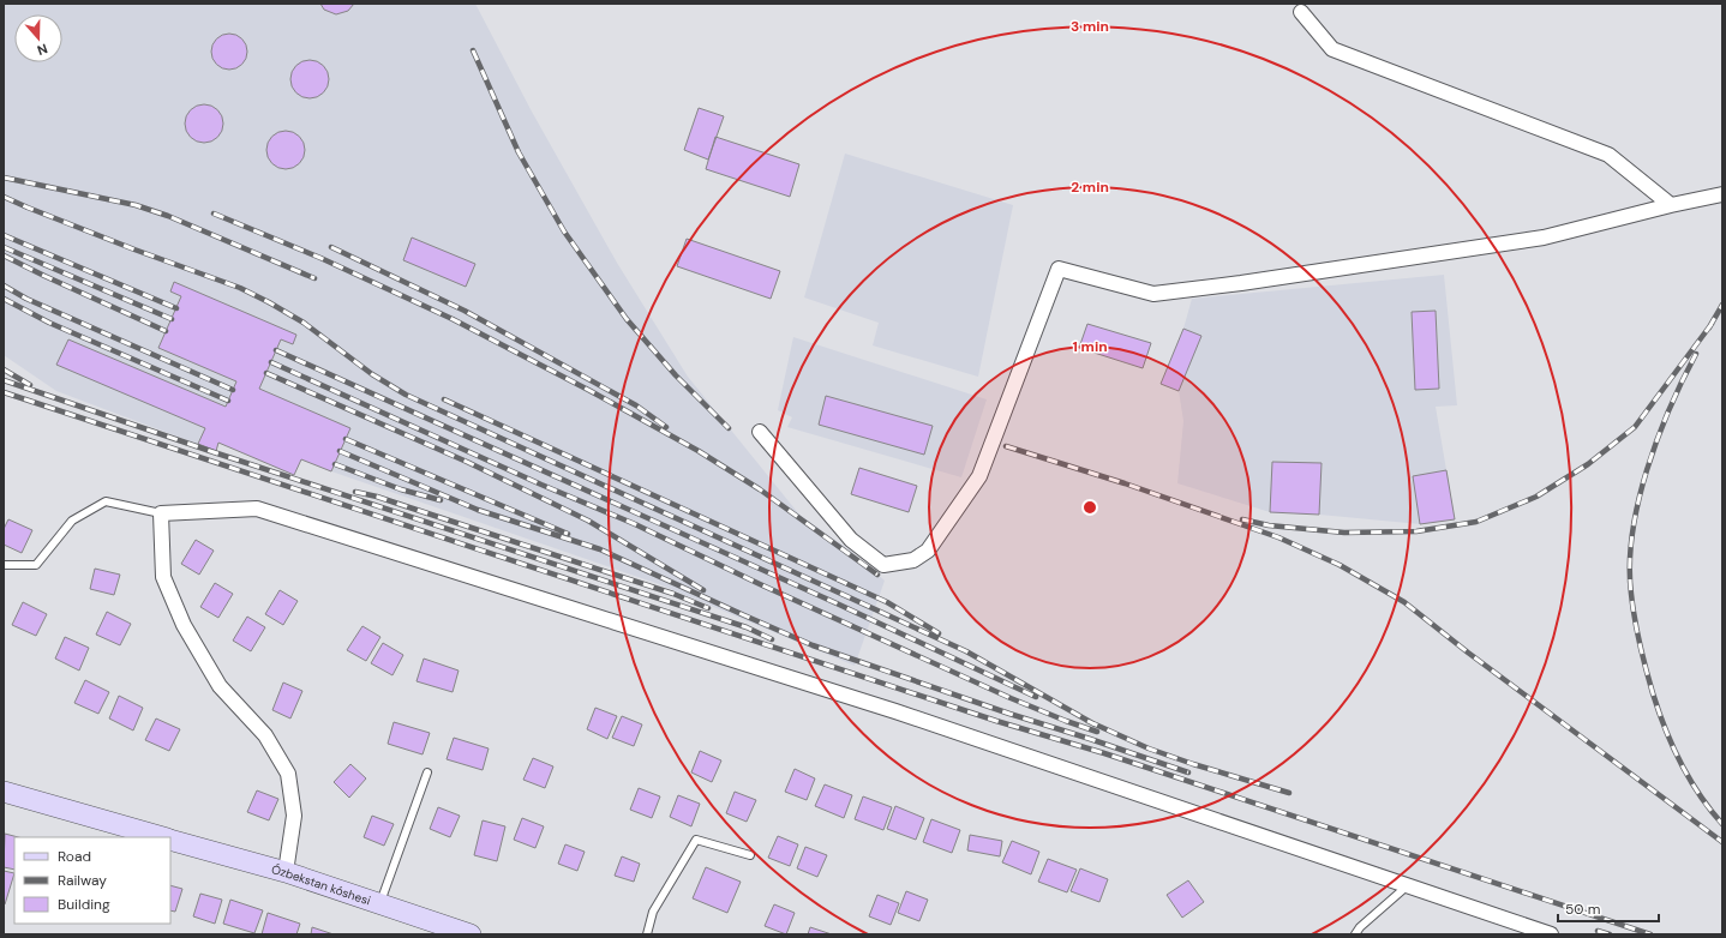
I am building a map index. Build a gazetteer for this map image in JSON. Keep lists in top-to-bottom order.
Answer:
{
  "streets": {
    "street": ["Ózbekstan kóshesi"]
  },
  "legend": ["Road", "Railway", "Building"],
  "scale_bar": "50 m",
  "north": "bottom",
  "rings": ["3 min", "2 min", "1 min"]
}
